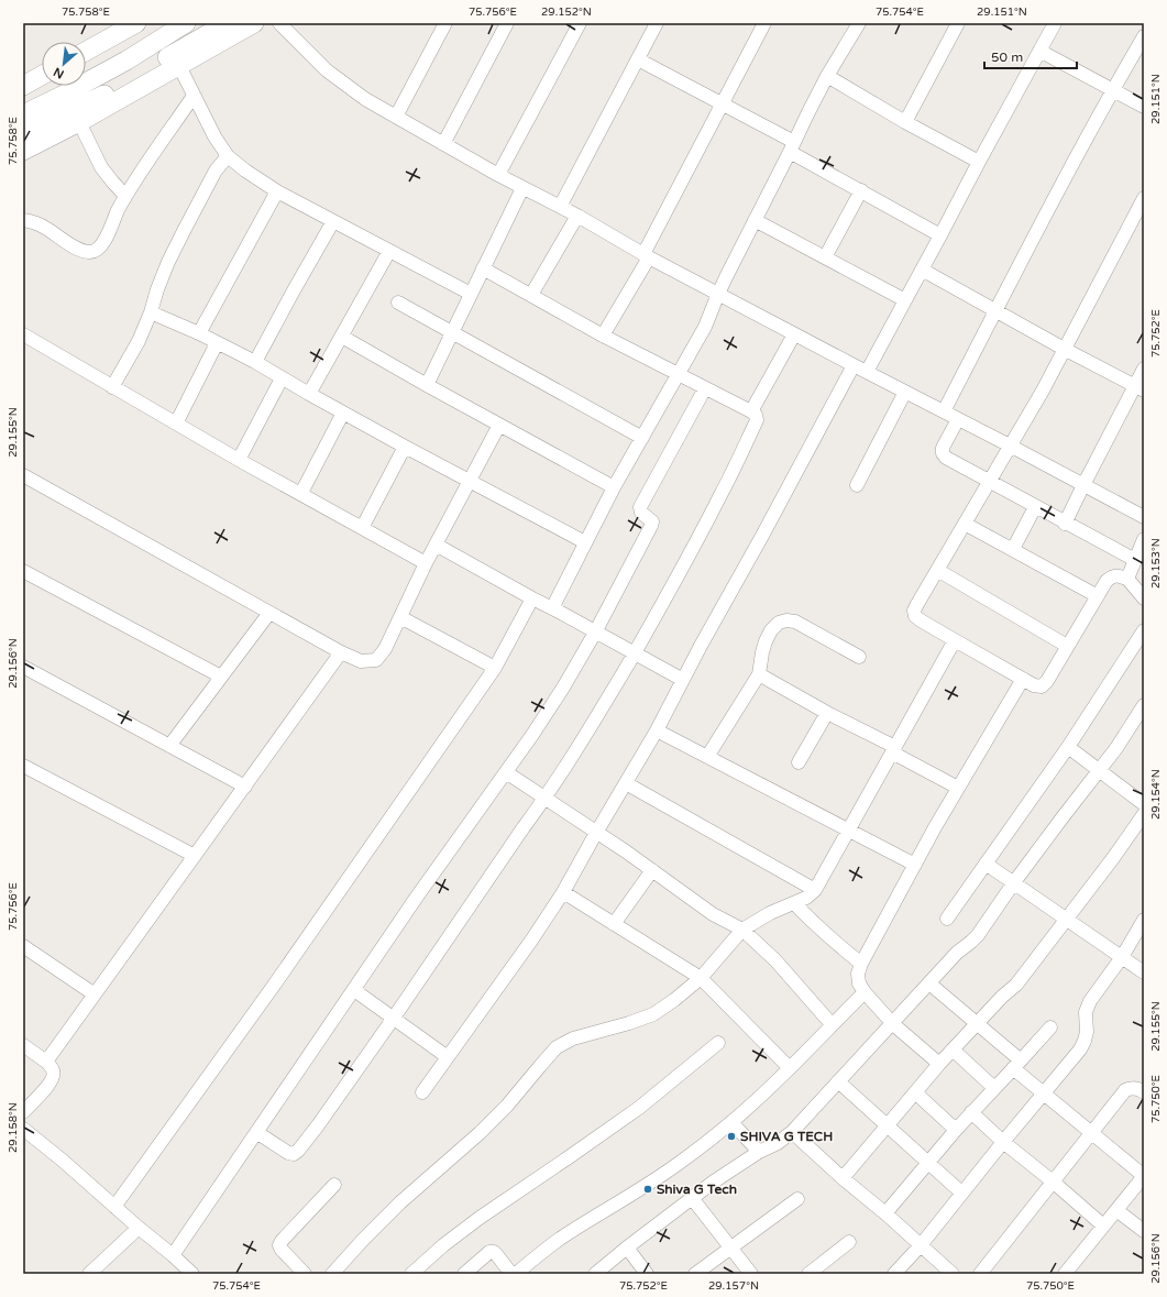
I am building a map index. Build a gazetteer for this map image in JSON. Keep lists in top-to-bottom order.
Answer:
{
  "places": ["SHIVA G TECH", "Shiva G Tech"],
  "scale_bar": "50 m",
  "north": "bottom left",
  "coordinates": [
    "75.758°E",
    "75.756°E",
    "29.152°N",
    "75.754°E",
    "29.151°N",
    "75.752°E",
    "29.155°N",
    "29.153°N",
    "29.156°N",
    "29.154°N",
    "75.750°E",
    "29.158°N",
    "29.157°N"
  ]
}
